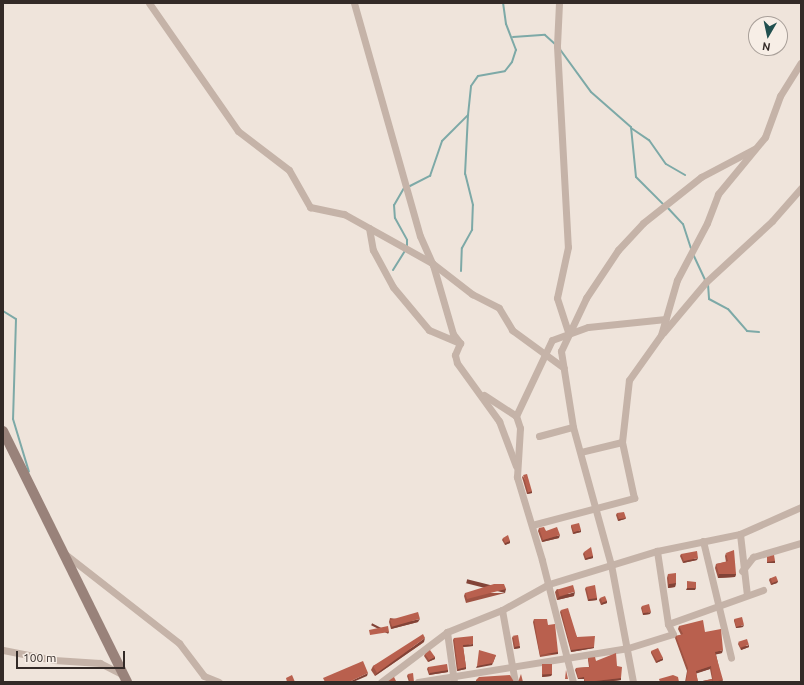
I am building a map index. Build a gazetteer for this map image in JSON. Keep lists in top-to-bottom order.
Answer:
{
  "scale_bar": "100 m",
  "north": "bottom"
}
